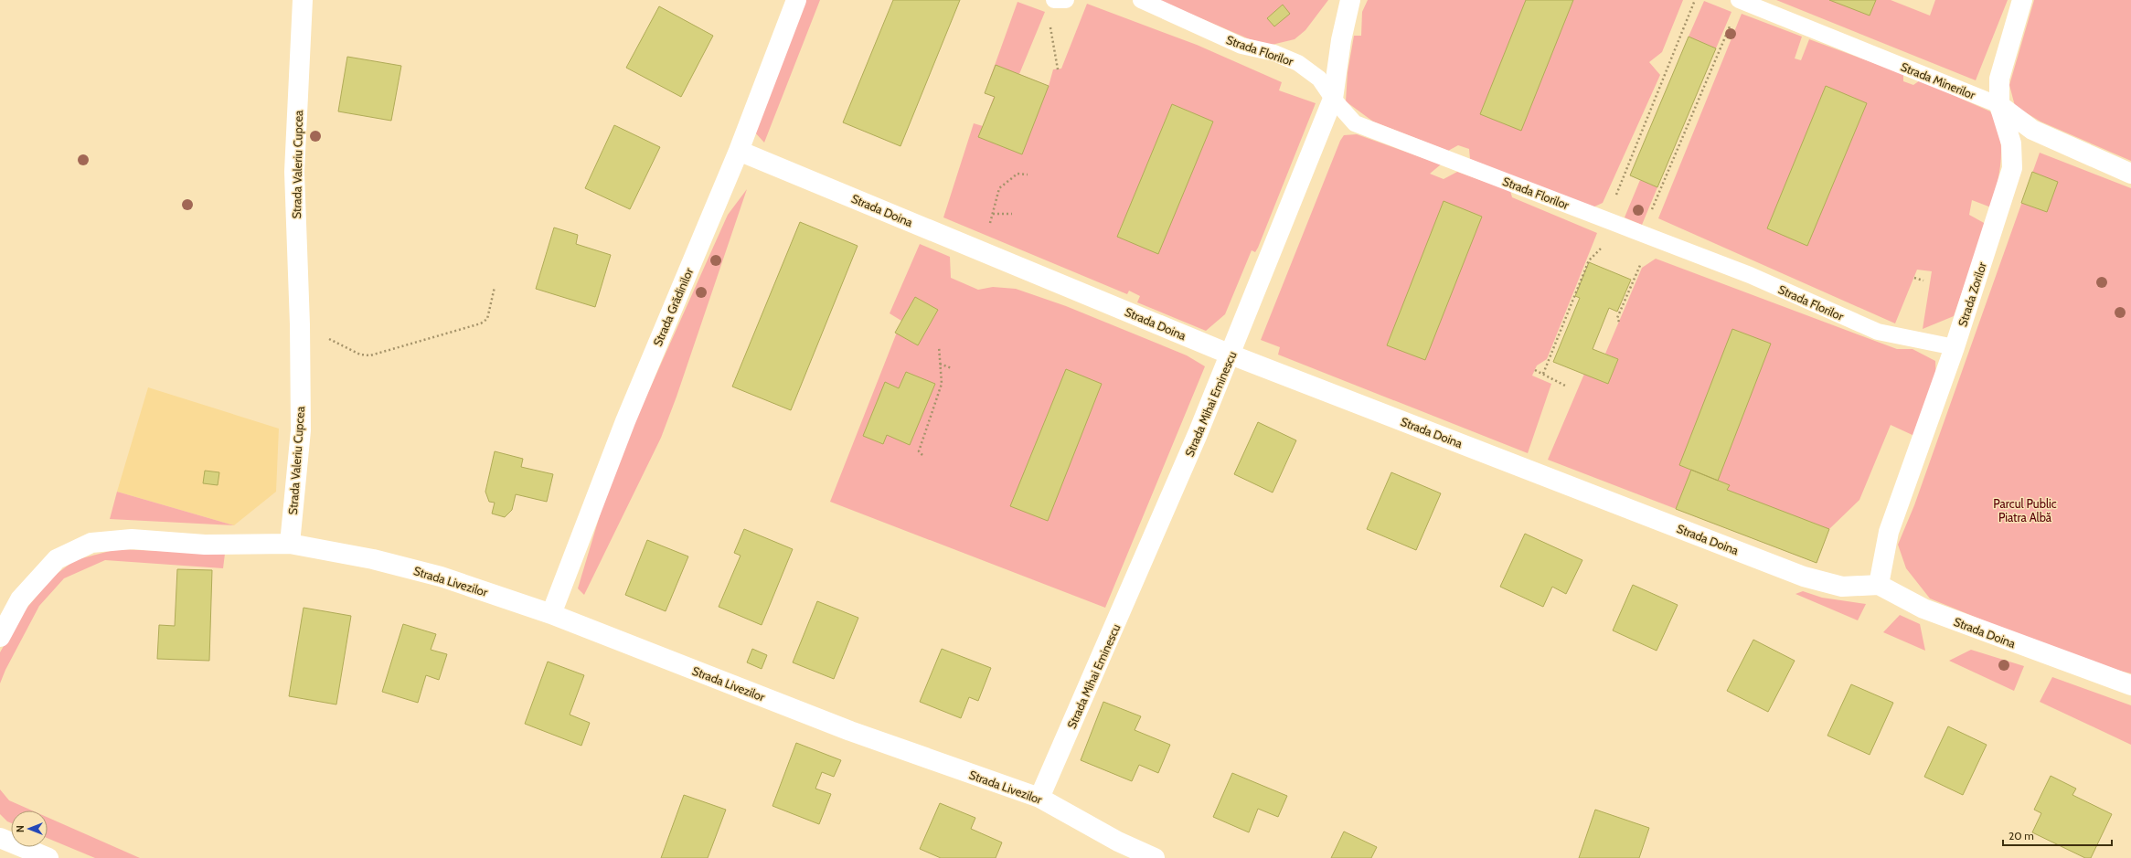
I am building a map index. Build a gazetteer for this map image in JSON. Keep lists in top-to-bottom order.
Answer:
{
  "streets": {
    "street": [
      "Strada Minerilor",
      "Strada Valeriu Cupcea",
      "Strada Doina",
      "Strada Zorilor",
      "Strada Grădinilor",
      "Strada Mihai Eminescu",
      "Strada Livezilor"
    ],
    "lane": ["Strada Florilor"]
  },
  "crossings": [
    ["Strada Florilor", "Strada Zorilor"],
    ["Strada Florilor", "Strada Mihai Eminescu"],
    ["Strada Minerilor", "Strada Zorilor"],
    ["Strada Valeriu Cupcea", "Strada Livezilor"],
    ["Strada Doina", "Strada Zorilor"],
    ["Strada Doina", "Strada Grădinilor"],
    ["Strada Doina", "Strada Mihai Eminescu"],
    ["Strada Grădinilor", "Strada Livezilor"],
    ["Strada Mihai Eminescu", "Strada Livezilor"]
  ],
  "parks": ["Parcul Public Piatra Albă"],
  "scale_bar": "20 m",
  "north": "left"
}
